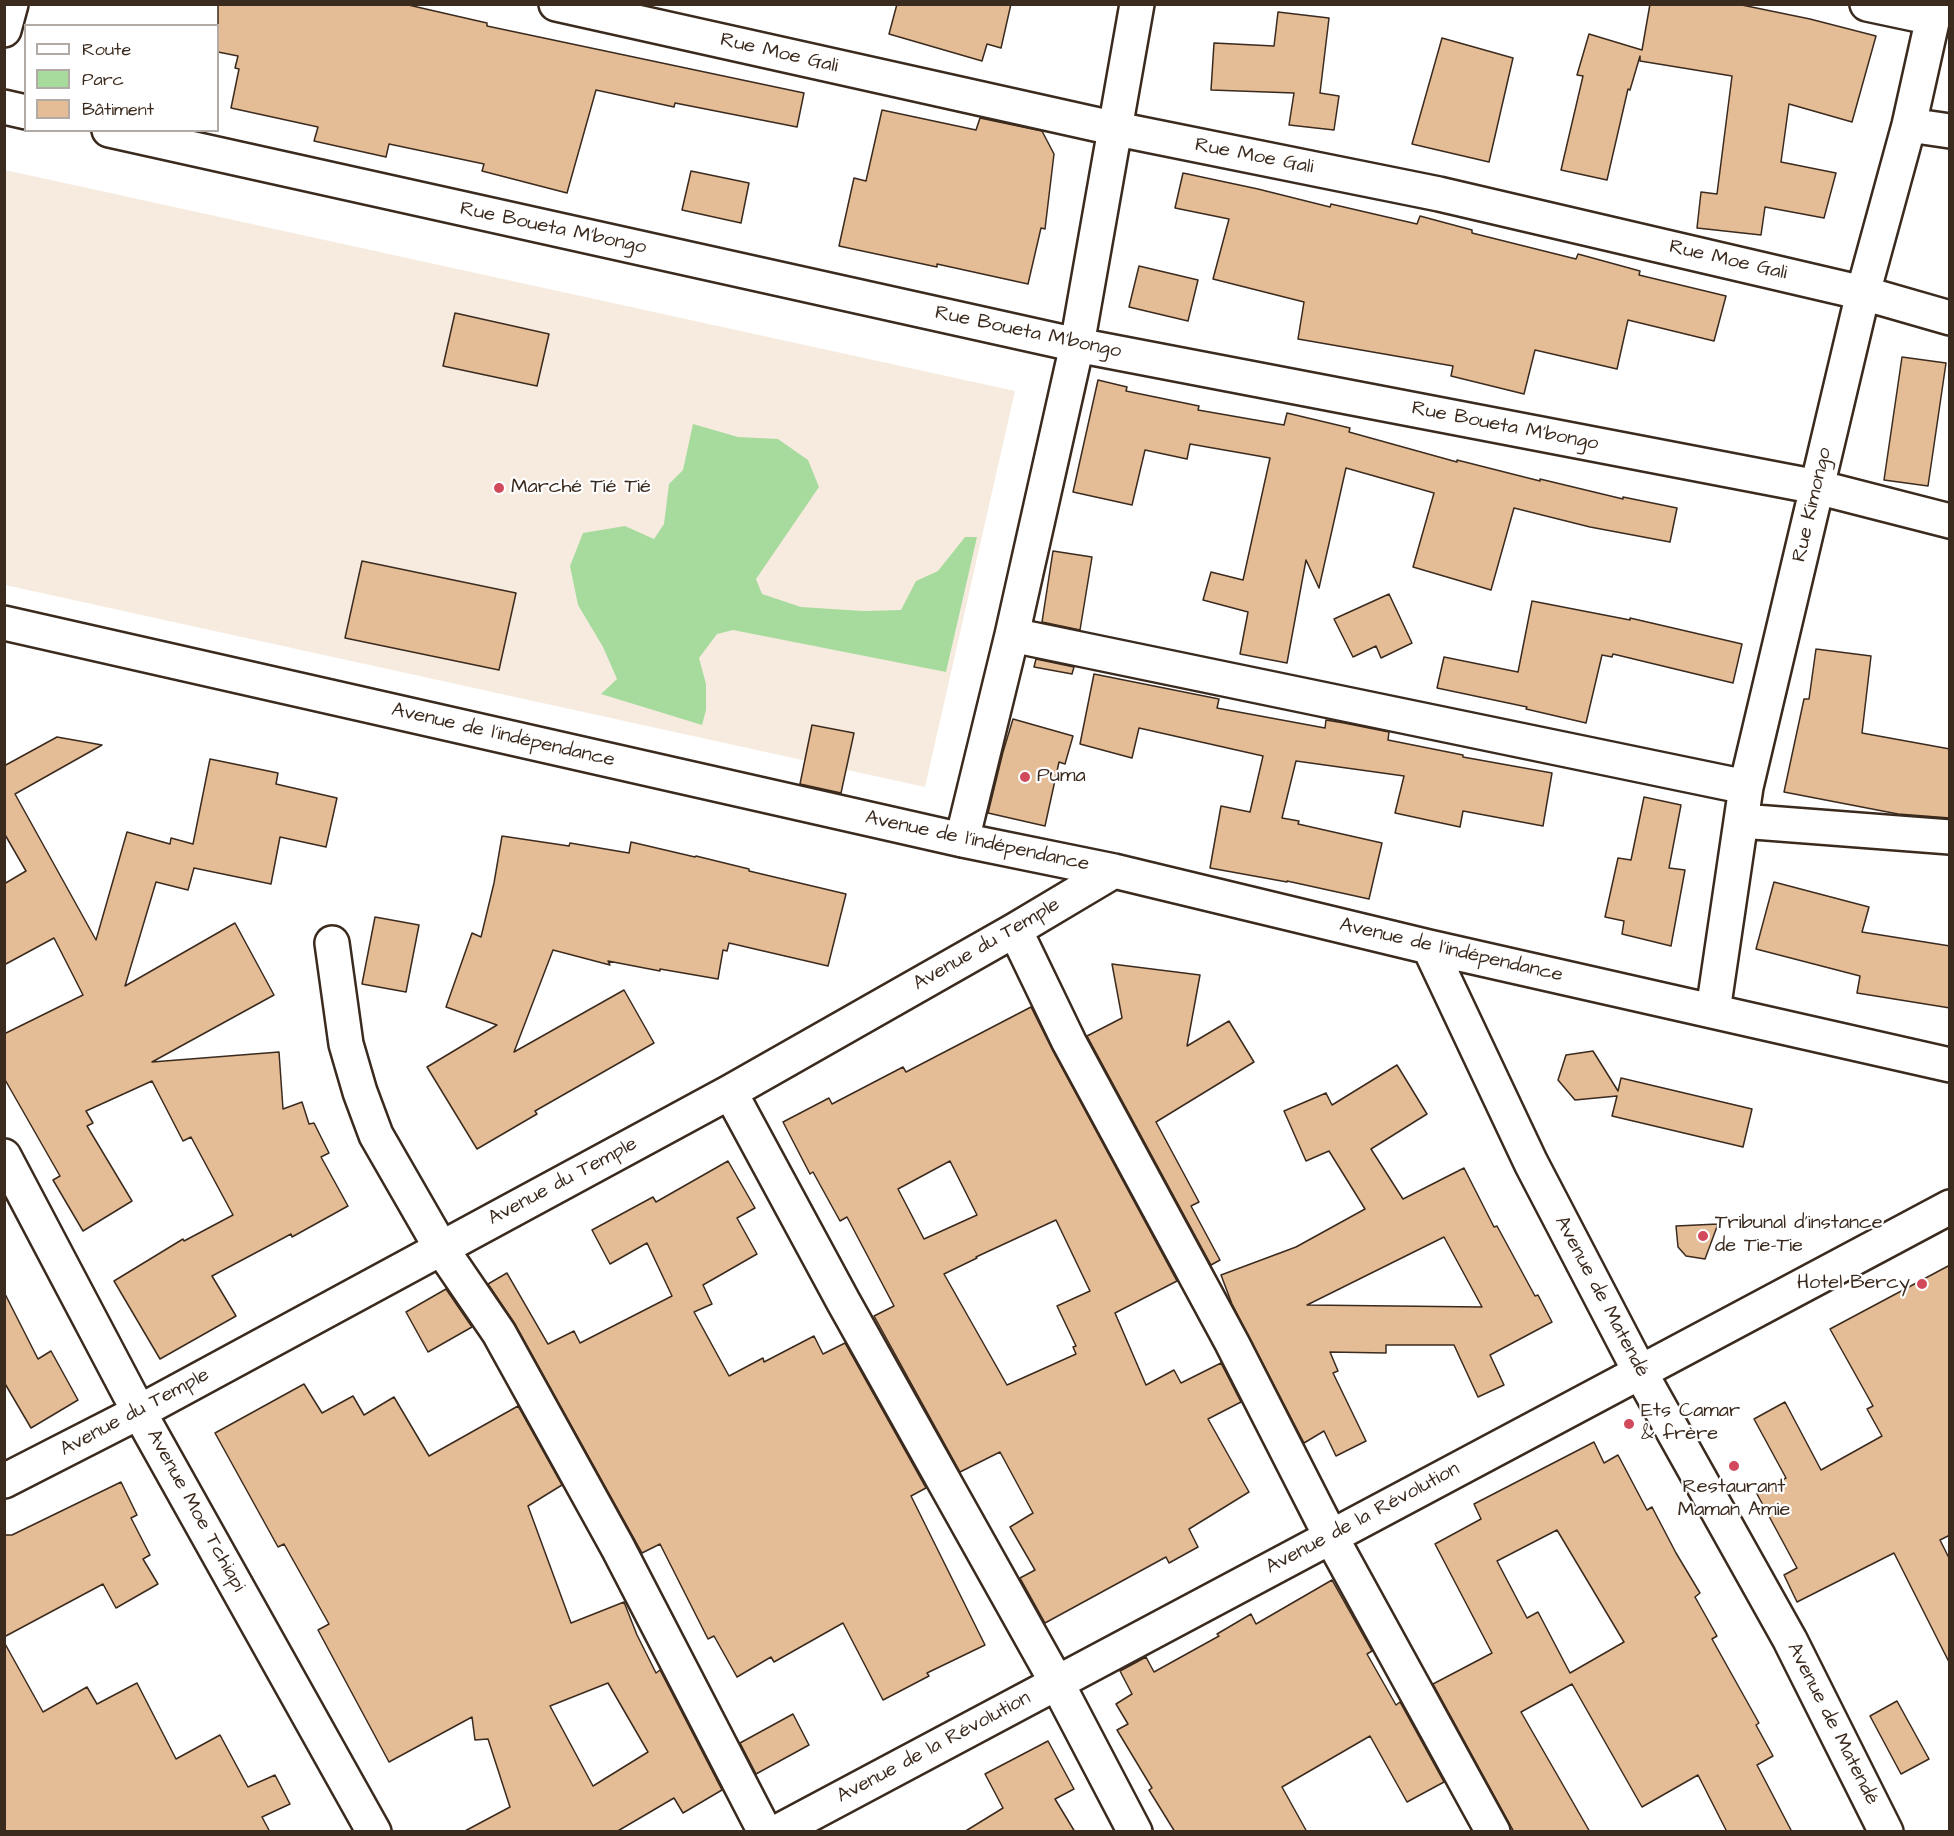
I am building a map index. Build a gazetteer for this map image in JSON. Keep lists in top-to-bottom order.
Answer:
{
  "streets": {
    "street": [
      "Rue Moe Gali",
      "Rue Boueta M'bongo",
      "Rue Kimongo",
      "Avenue de l'indépendance",
      "Avenue du Temple",
      "Avenue de Matendé",
      "Avenue Moe Tchiapi",
      "Avenue de la Révolution"
    ]
  },
  "crossings": [
    ["Rue Moe Gali", "Rue Kimongo"],
    ["Rue Boueta M'bongo", "Rue Kimongo"],
    ["Rue Kimongo", "Avenue de l'indépendance"],
    ["Avenue de l'indépendance", "Avenue du Temple"],
    ["Avenue de l'indépendance", "Avenue de Matendé"],
    ["Avenue du Temple", "Avenue Moe Tchiapi"],
    ["Avenue de Matendé", "Avenue de la Révolution"]
  ],
  "places": [
    "Marché Tié Tié",
    "Puma",
    "Tribunal d'instance de Tie-Tie",
    "Hotel Bercy",
    "Ets Camar & frère",
    "Restaurant Maman Amie"
  ],
  "legend": ["Route", "Parc", "Bâtiment"]
}
